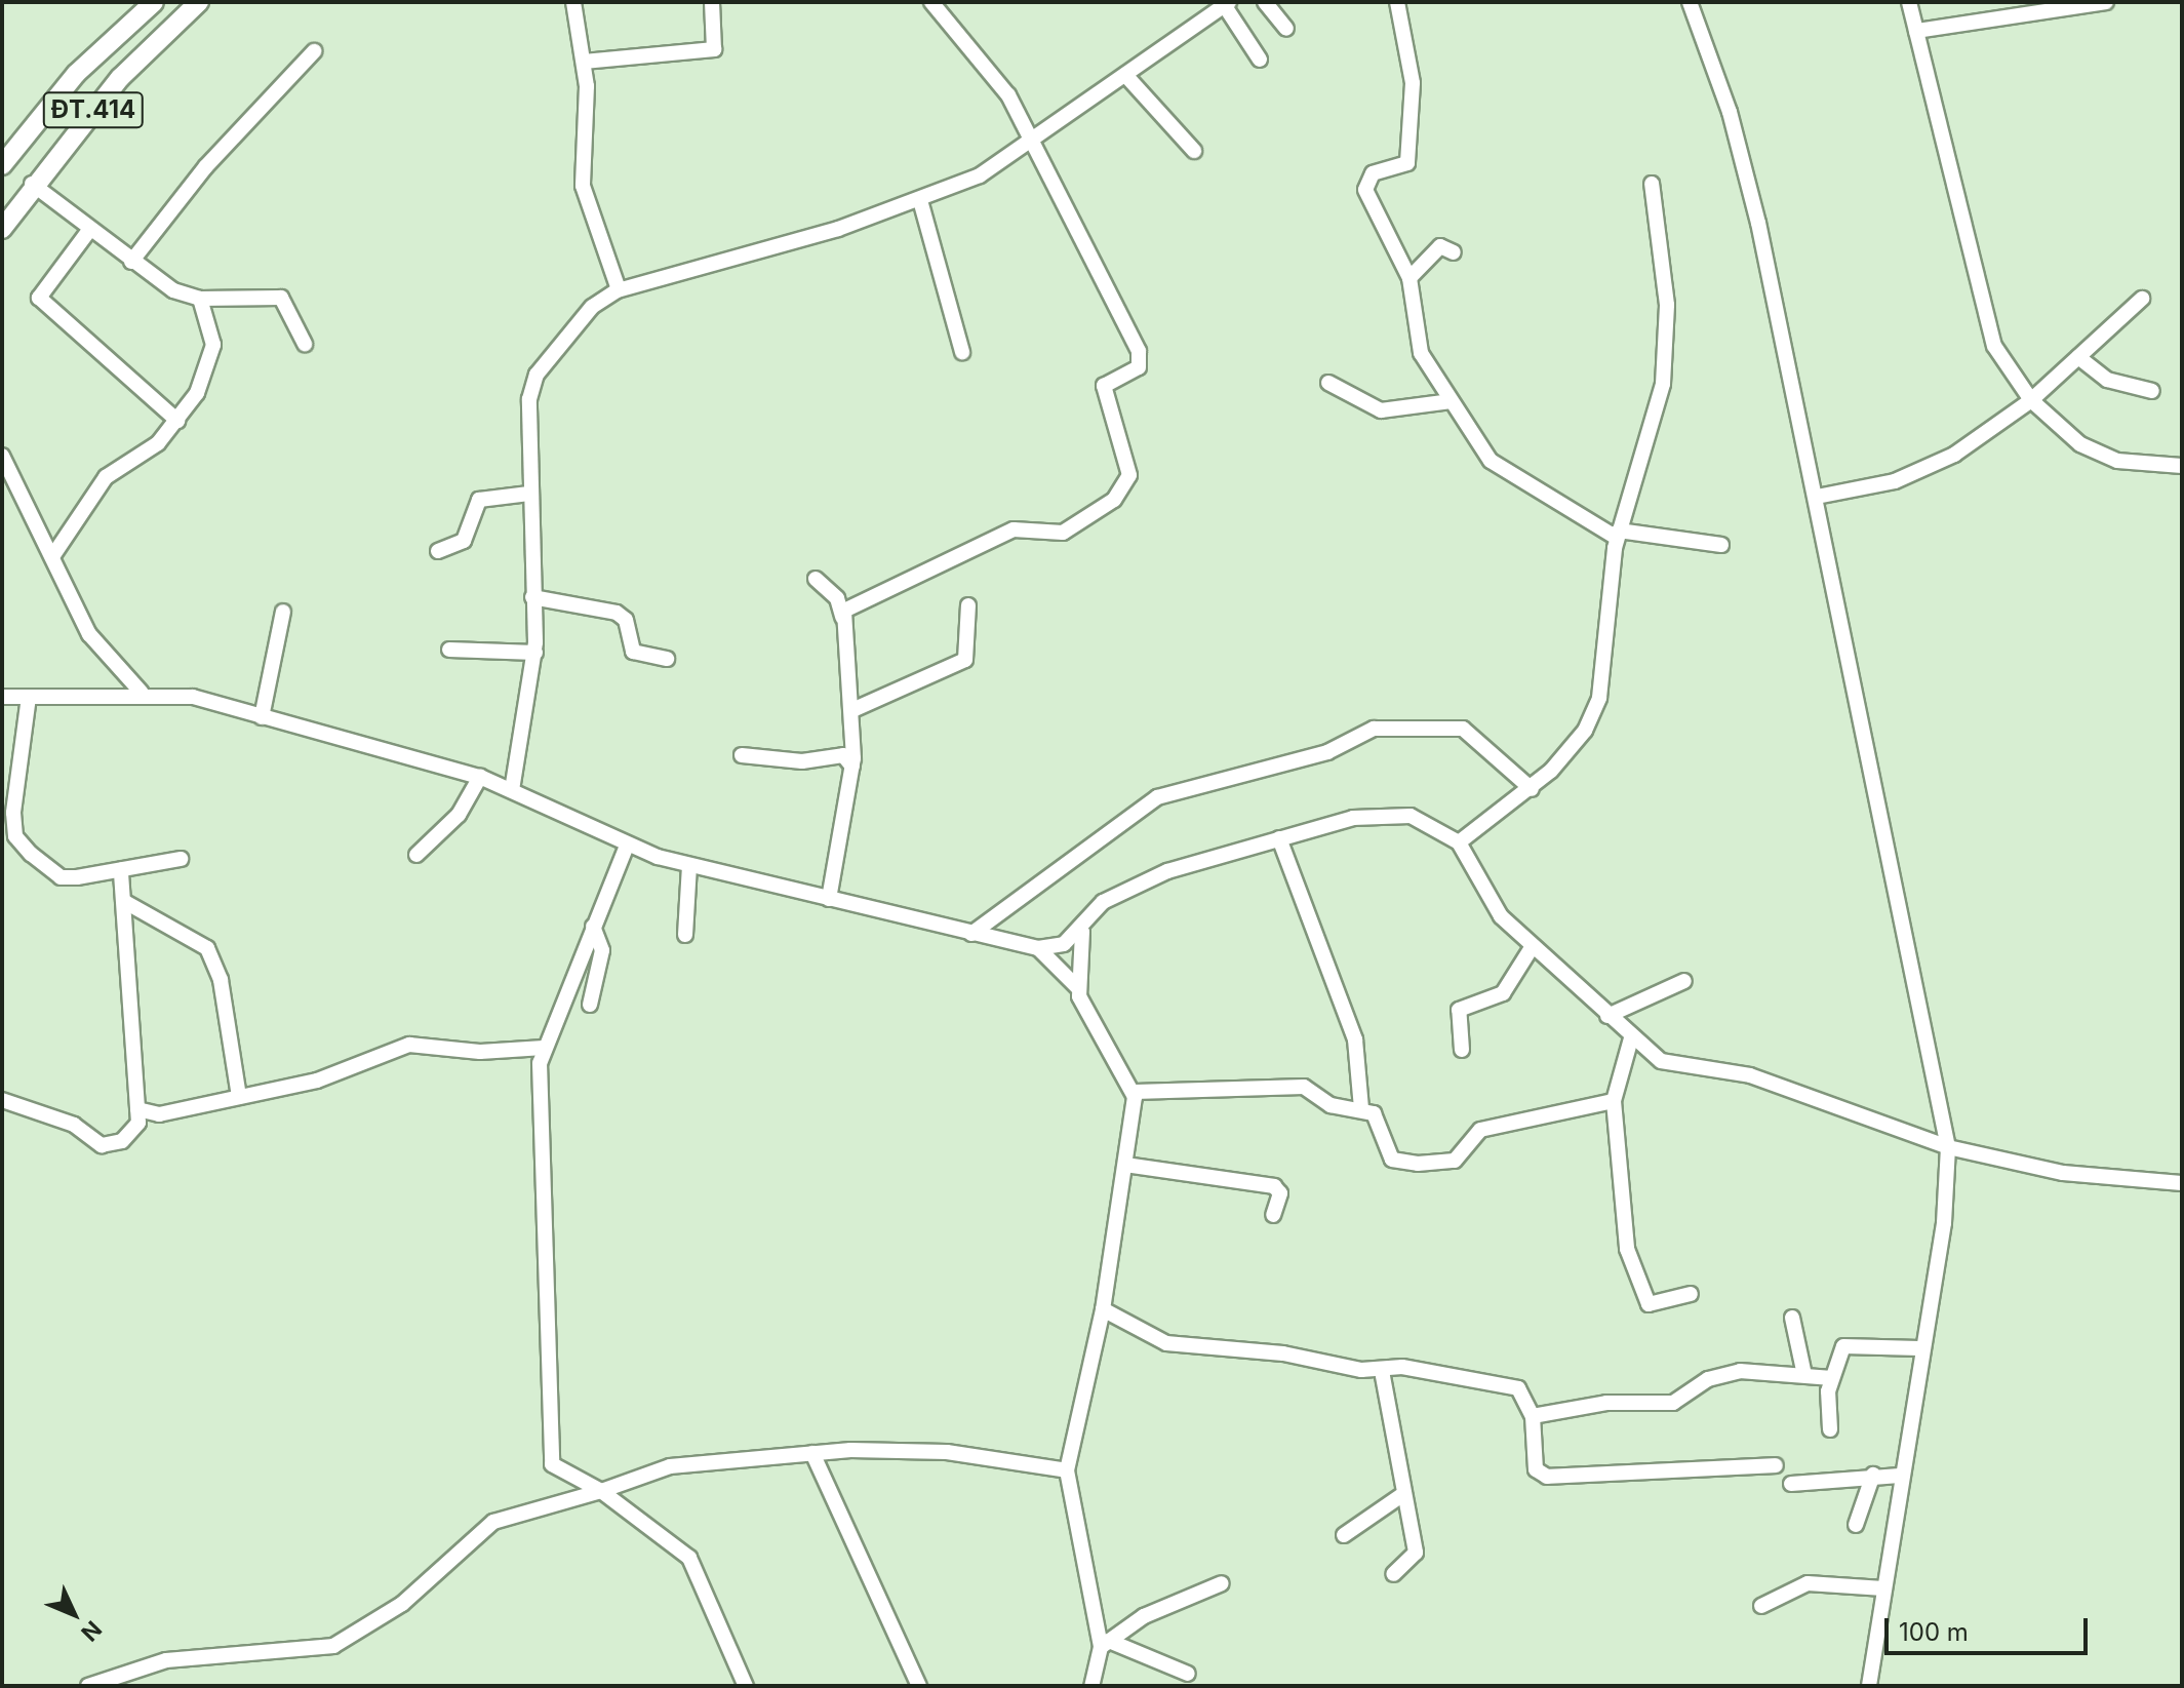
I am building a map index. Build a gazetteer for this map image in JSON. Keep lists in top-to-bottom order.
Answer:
{
  "streets": {
    "main road": ["ĐT.414"]
  },
  "scale_bar": "100 m",
  "north": "bottom right"
}
